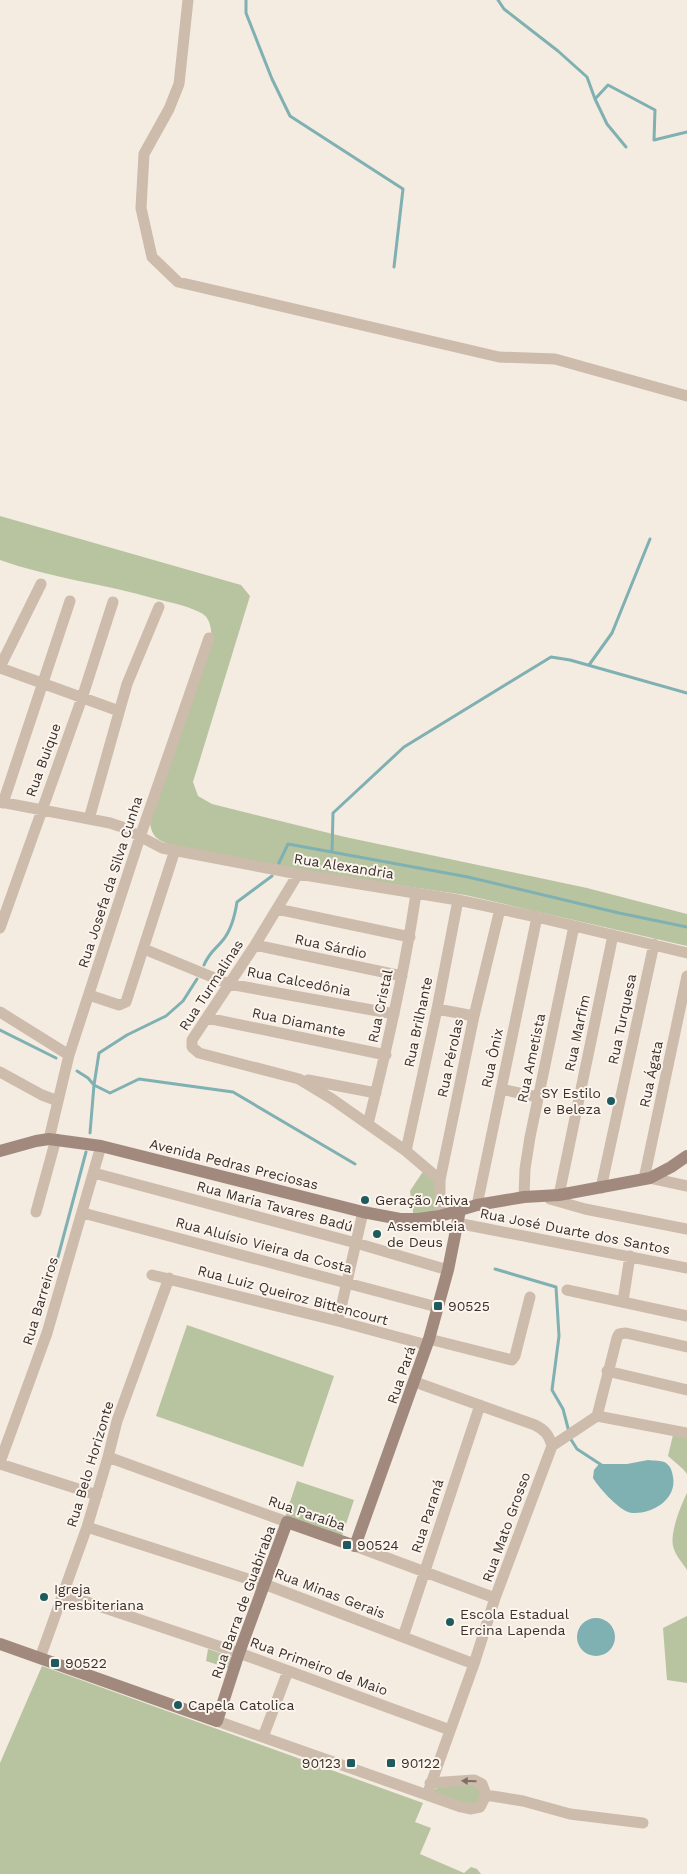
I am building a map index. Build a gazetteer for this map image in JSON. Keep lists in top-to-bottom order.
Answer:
{
  "streets": {
    "main road": [
      "Avenida Pedras Preciosas",
      "Rua Pará",
      "Rua Paraíba",
      "Rua Barra de Guabiraba"
    ],
    "street": [
      "Rua Buique",
      "Rua Alexandria",
      "Rua Josefa da Silva Cunha",
      "Rua Sárdio",
      "Rua Calcedônia",
      "Rua Turmalinas",
      "Rua Cristal",
      "Rua Turquesa",
      "Rua Diamante",
      "Rua Brilhante",
      "Rua Marfim",
      "Rua Pérolas",
      "Rua Ônix",
      "Rua Ametista",
      "Rua Ágata",
      "Rua Maria Tavares Badú",
      "Rua José Duarte dos Santos",
      "Rua Aluísio Vieira da Costa",
      "Rua Luiz Queiroz Bittencourt",
      "Rua Barreiros",
      "Rua Belo Horizonte",
      "Rua Paraná",
      "Rua Mato Grosso",
      "Rua Minas Gerais",
      "Rua Primeiro de Maio"
    ]
  },
  "crossings": [
    ["Rua Buique", "Rua Alexandria"],
    ["Rua Alexandria", "Rua Josefa da Silva Cunha"],
    ["Rua Alexandria", "Rua Turmalinas"],
    ["Rua Alexandria", "Rua Cristal"],
    ["Rua Alexandria", "Rua Turquesa"],
    ["Rua Alexandria", "Rua Brilhante"],
    ["Rua Alexandria", "Rua Marfim"],
    ["Rua Alexandria", "Rua Pérolas"],
    ["Rua Alexandria", "Rua Ônix"],
    ["Rua Alexandria", "Rua Ametista"],
    ["Rua Josefa da Silva Cunha", "Avenida Pedras Preciosas"],
    ["Rua Sárdio", "Rua Turmalinas"],
    ["Rua Sárdio", "Rua Cristal"],
    ["Rua Calcedônia", "Rua Turmalinas"],
    ["Rua Calcedônia", "Rua Cristal"],
    ["Rua Turmalinas", "Rua Cristal"],
    ["Rua Turmalinas", "Rua Diamante"],
    ["Rua Turmalinas", "Rua Brilhante"],
    ["Rua Turmalinas", "Rua Pérolas"],
    ["Rua Cristal", "Rua Diamante"],
    ["Rua Turquesa", "Avenida Pedras Preciosas"],
    ["Rua Marfim", "Avenida Pedras Preciosas"],
    ["Rua Pérolas", "Avenida Pedras Preciosas"],
    ["Rua Ônix", "Avenida Pedras Preciosas"],
    ["Rua Ametista", "Avenida Pedras Preciosas"],
    ["Rua Ágata", "Avenida Pedras Preciosas"],
    ["Avenida Pedras Preciosas", "Rua Barreiros"],
    ["Avenida Pedras Preciosas", "Rua Pará"],
    ["Rua Maria Tavares Badú", "Rua Barreiros"],
    ["Rua Maria Tavares Badú", "Rua Pará"],
    ["Rua José Duarte dos Santos", "Rua Pará"],
    ["Rua Aluísio Vieira da Costa", "Rua Barreiros"],
    ["Rua Aluísio Vieira da Costa", "Rua Pará"],
    ["Rua Luiz Queiroz Bittencourt", "Rua Pará"],
    ["Rua Luiz Queiroz Bittencourt", "Rua Belo Horizonte"],
    ["Rua Pará", "Rua Paraíba"],
    ["Rua Belo Horizonte", "Rua Paraíba"],
    ["Rua Belo Horizonte", "Rua Minas Gerais"],
    ["Rua Belo Horizonte", "Rua Primeiro de Maio"],
    ["Rua Paraíba", "Rua Paraná"],
    ["Rua Paraíba", "Rua Mato Grosso"],
    ["Rua Paraíba", "Rua Barra de Guabiraba"],
    ["Rua Paraná", "Rua Minas Gerais"],
    ["Rua Mato Grosso", "Rua Minas Gerais"],
    ["Rua Mato Grosso", "Rua Primeiro de Maio"],
    ["Rua Minas Gerais", "Rua Barra de Guabiraba"],
    ["Rua Barra de Guabiraba", "Rua Primeiro de Maio"]
  ],
  "places": {
    "other": [
      "SY Estilo e Beleza",
      "Geração Ativa",
      "Assembleia de Deus",
      "Igreja Presbiteriana",
      "Escola Estadual Ercina Lapenda",
      "Capela Catolica"
    ],
    "transit": [
      "90525",
      "90524",
      "90522",
      "90123",
      "90122"
    ]
  }
}
